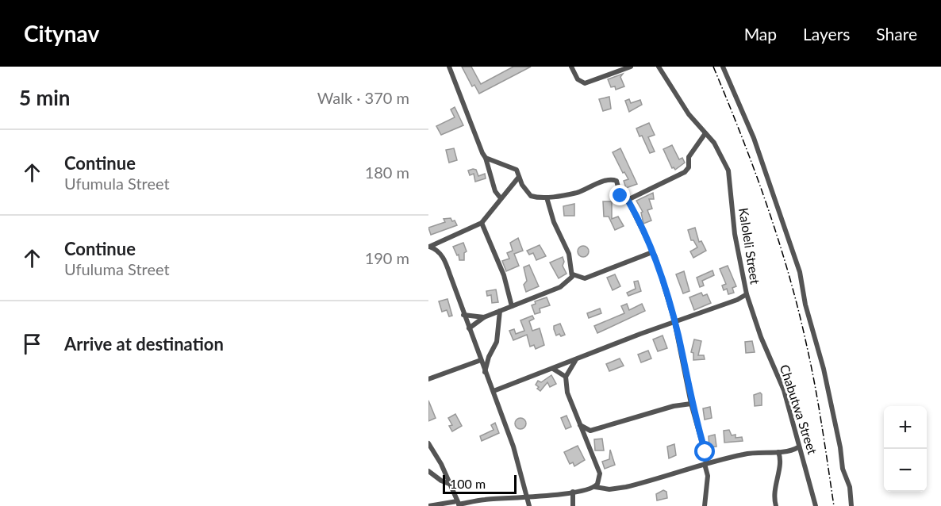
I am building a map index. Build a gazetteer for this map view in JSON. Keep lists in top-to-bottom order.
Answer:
{
  "streets": {
    "street": ["Kaloleli Street", "Chabutwa Street"]
  },
  "crossings": [
    ["Kaloleli Street", "Chabutwa Street"]
  ],
  "scale_bar": "100 m",
  "page": {
    "header": "Citynav",
    "nav": ["Map", "Layers", "Share"],
    "heading": ["5 min", "Walk · 370 m"],
    "list": [
      ["Continue", "Ufumula Street", "180 m"],
      ["Continue", "Ufuluma Street", "190 m"],
      "Arrive at destination"
    ],
    "map_buttons": ["+", "−"],
    "scale": "100 m"
  }
}
